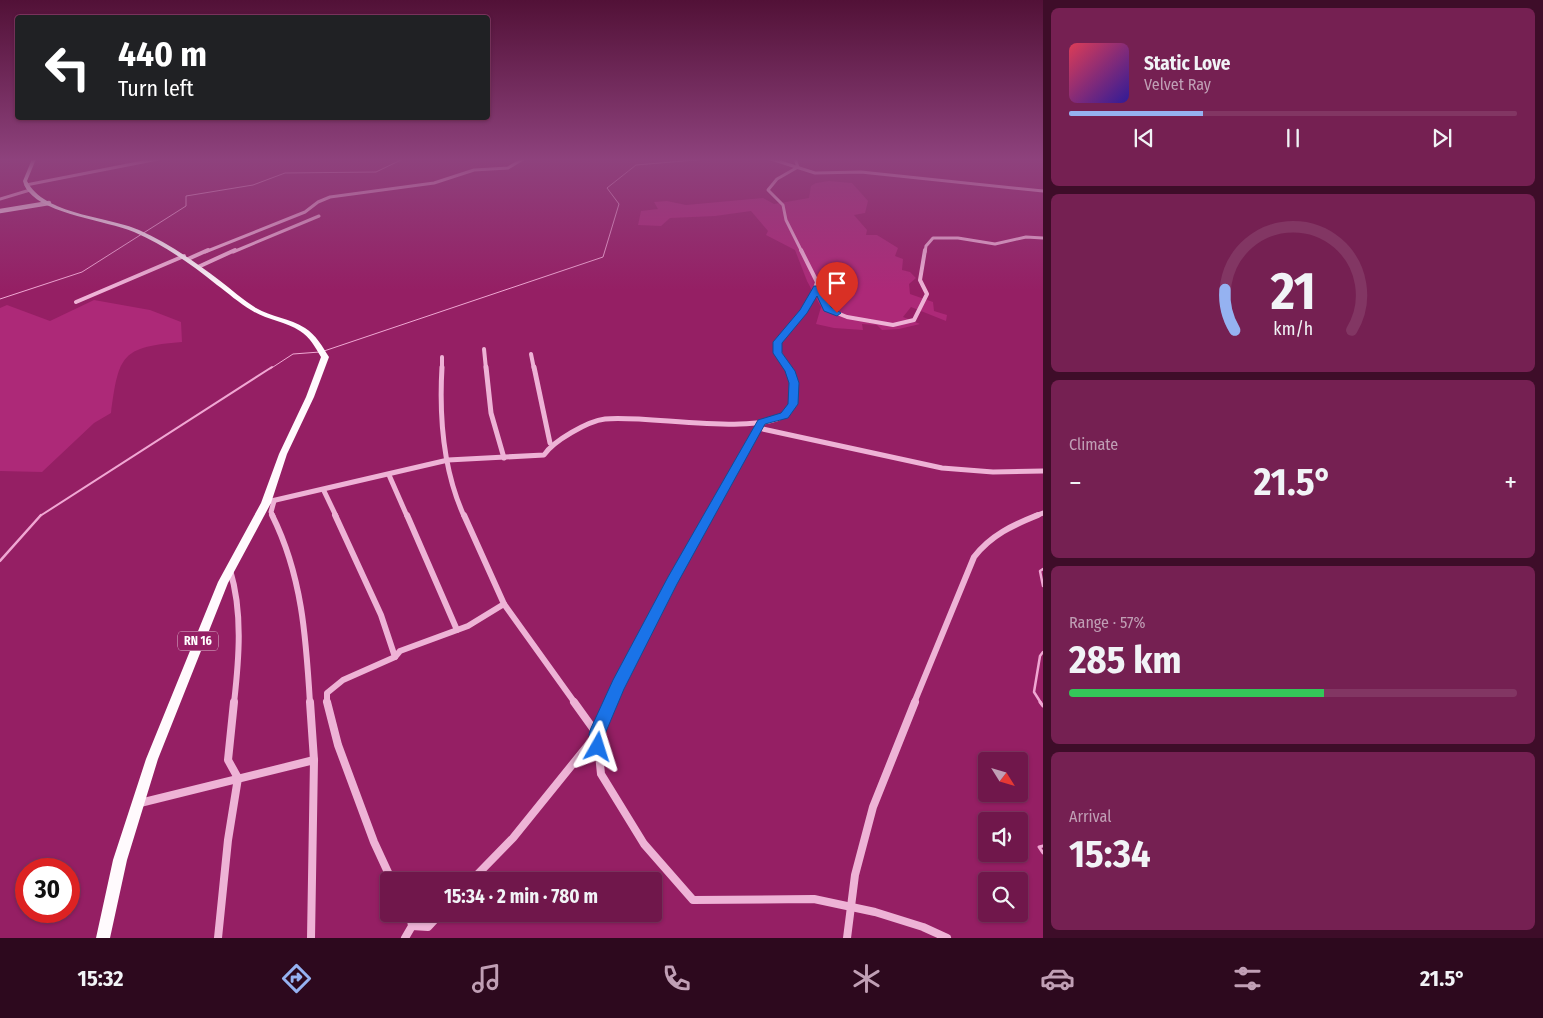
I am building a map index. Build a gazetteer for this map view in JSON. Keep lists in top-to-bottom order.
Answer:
{
  "streets": {
    "main road": ["RN 16"]
  },
  "north": "bottom right",
  "page": {
    "turn": ["440 m", "Turn left"],
    "song": ["Static Love", "Velvet Ray"],
    "tile": [
      "Climate",
      ["Range · 57%", "285 km"],
      ["Arrival", "15:34"]
    ],
    "heat": ["−", "21.5°", "+"],
    "limit": "30",
    "trip": "15:34 · 2 min · 780 m",
    "tabs": ["15:32", "21.5°"],
    "gauge": ["21", "km/h"]
  }
}
